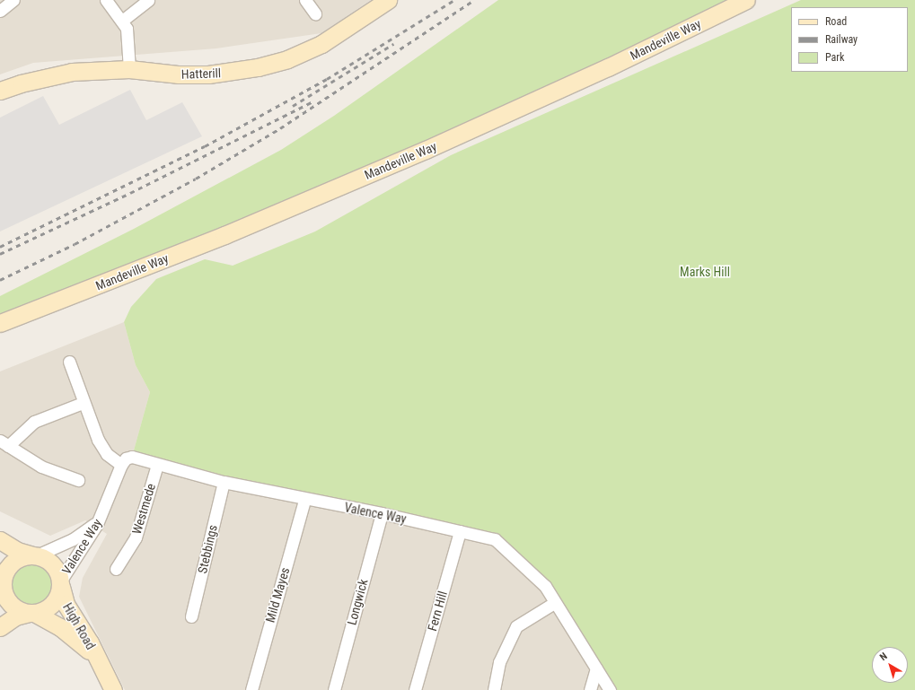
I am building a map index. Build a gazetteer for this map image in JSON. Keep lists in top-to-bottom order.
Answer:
{
  "streets": {
    "main road": ["Mandeville Way", "Hatterill", "High Road"],
    "street": [
      "Westmede",
      "Valence Way",
      "Stebbings",
      "Mild Mayes",
      "Longwick",
      "Fern Hill"
    ]
  },
  "crossings": [
    ["Westmede", "Valence Way"],
    ["Valence Way", "Stebbings"],
    ["Valence Way", "Mild Mayes"],
    ["Valence Way", "Longwick"],
    ["Valence Way", "Fern Hill"],
    ["Valence Way", "High Road"]
  ],
  "parks": ["Marks Hill"],
  "legend": ["Road", "Railway", "Park"],
  "north": "top left"
}
